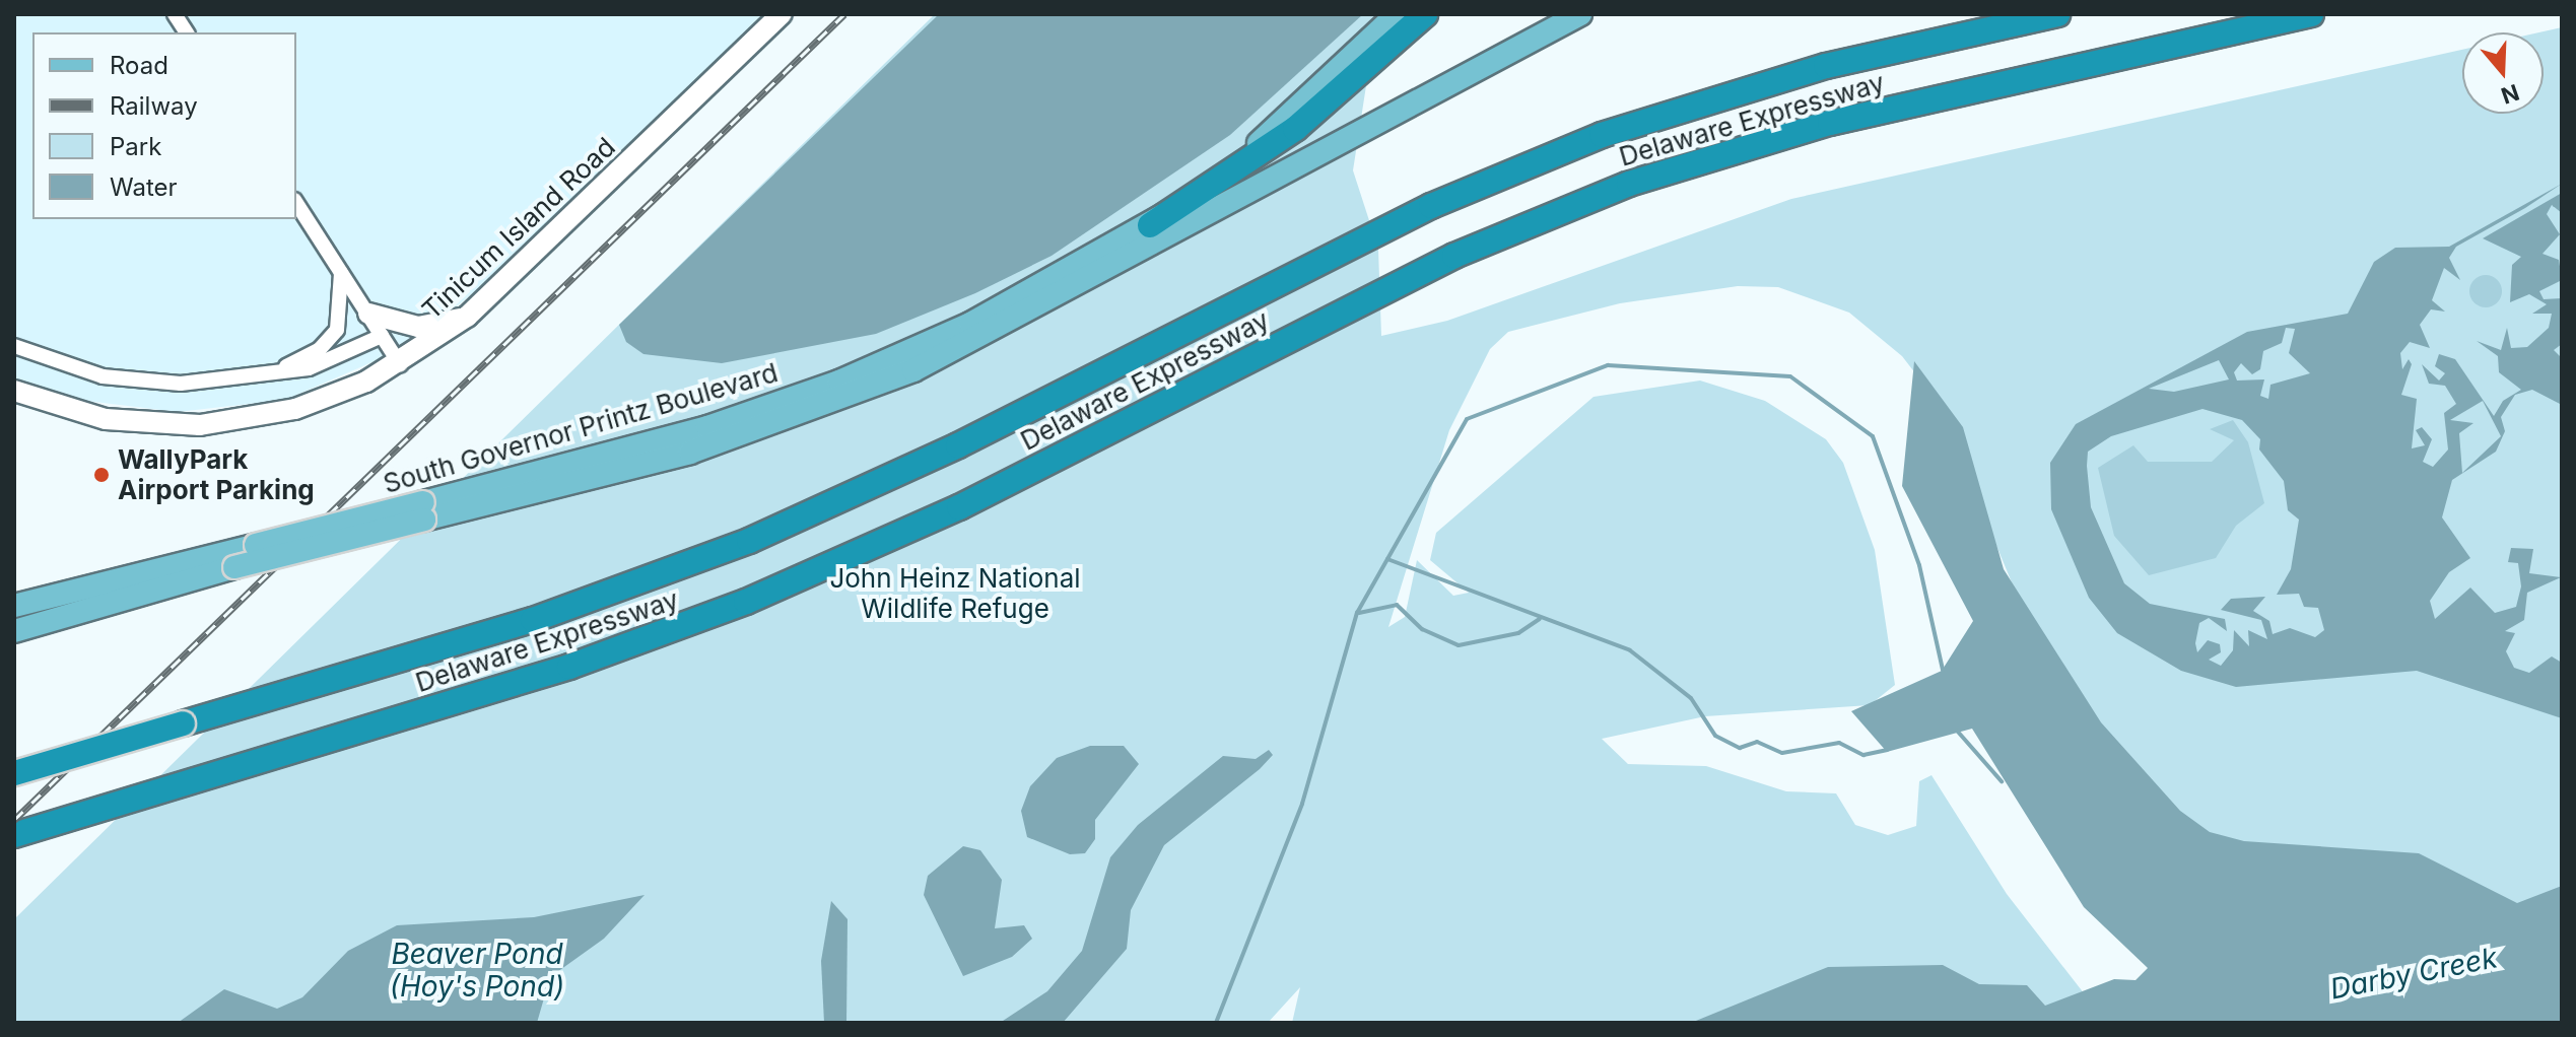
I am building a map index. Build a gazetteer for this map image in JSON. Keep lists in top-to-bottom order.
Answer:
{
  "streets": {
    "highway": ["Delaware Expressway"],
    "main road": ["South Governor Printz Boulevard"],
    "street": ["Tinicum Island Road"]
  },
  "water": ["Beaver Pond (Hoy's Pond)", "Darby Creek"],
  "parks": ["John Heinz National Wildlife Refuge"],
  "places": ["WallyPark Airport Parking"],
  "legend": [
    "Road",
    "Railway",
    "Park",
    "Water"
  ],
  "north": "bottom"
}
